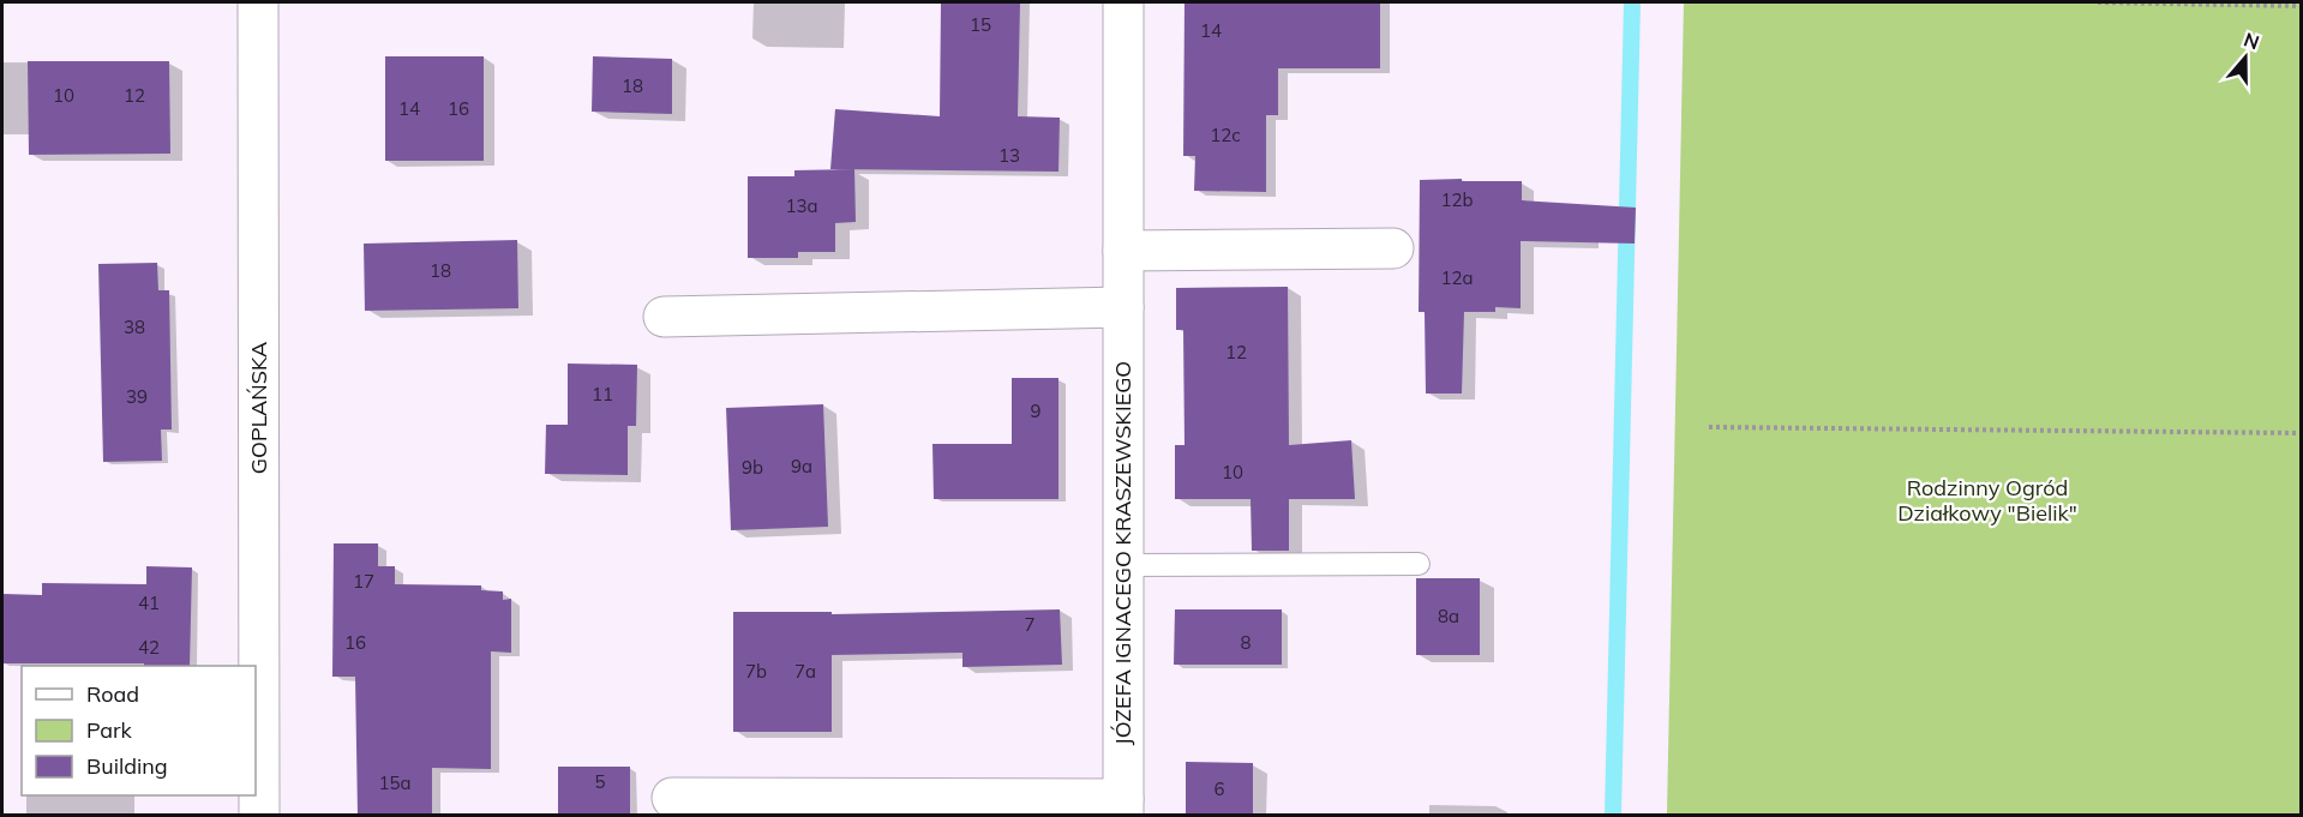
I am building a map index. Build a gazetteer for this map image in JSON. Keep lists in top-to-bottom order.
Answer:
{
  "streets": {
    "street": ["GOPLAŃSKA", "JÓZEFA IGNACEGO KRASZEWSKIEGO"]
  },
  "parks": ["Rodzinny Ogród Działkowy \"Bielik\""],
  "house_numbers": [
    "15",
    "14",
    "18",
    "10",
    "12",
    "14",
    "16",
    "12c",
    "13",
    "12b",
    "13a",
    "18",
    "12a",
    "38",
    "12",
    "11",
    "39",
    "9",
    "9a",
    "9b",
    "10",
    "17",
    "41",
    "8a",
    "7",
    "16",
    "8",
    "42",
    "7b",
    "7a",
    "5",
    "15a",
    "6"
  ],
  "legend": ["Road", "Park", "Building"],
  "north": "top"
}
